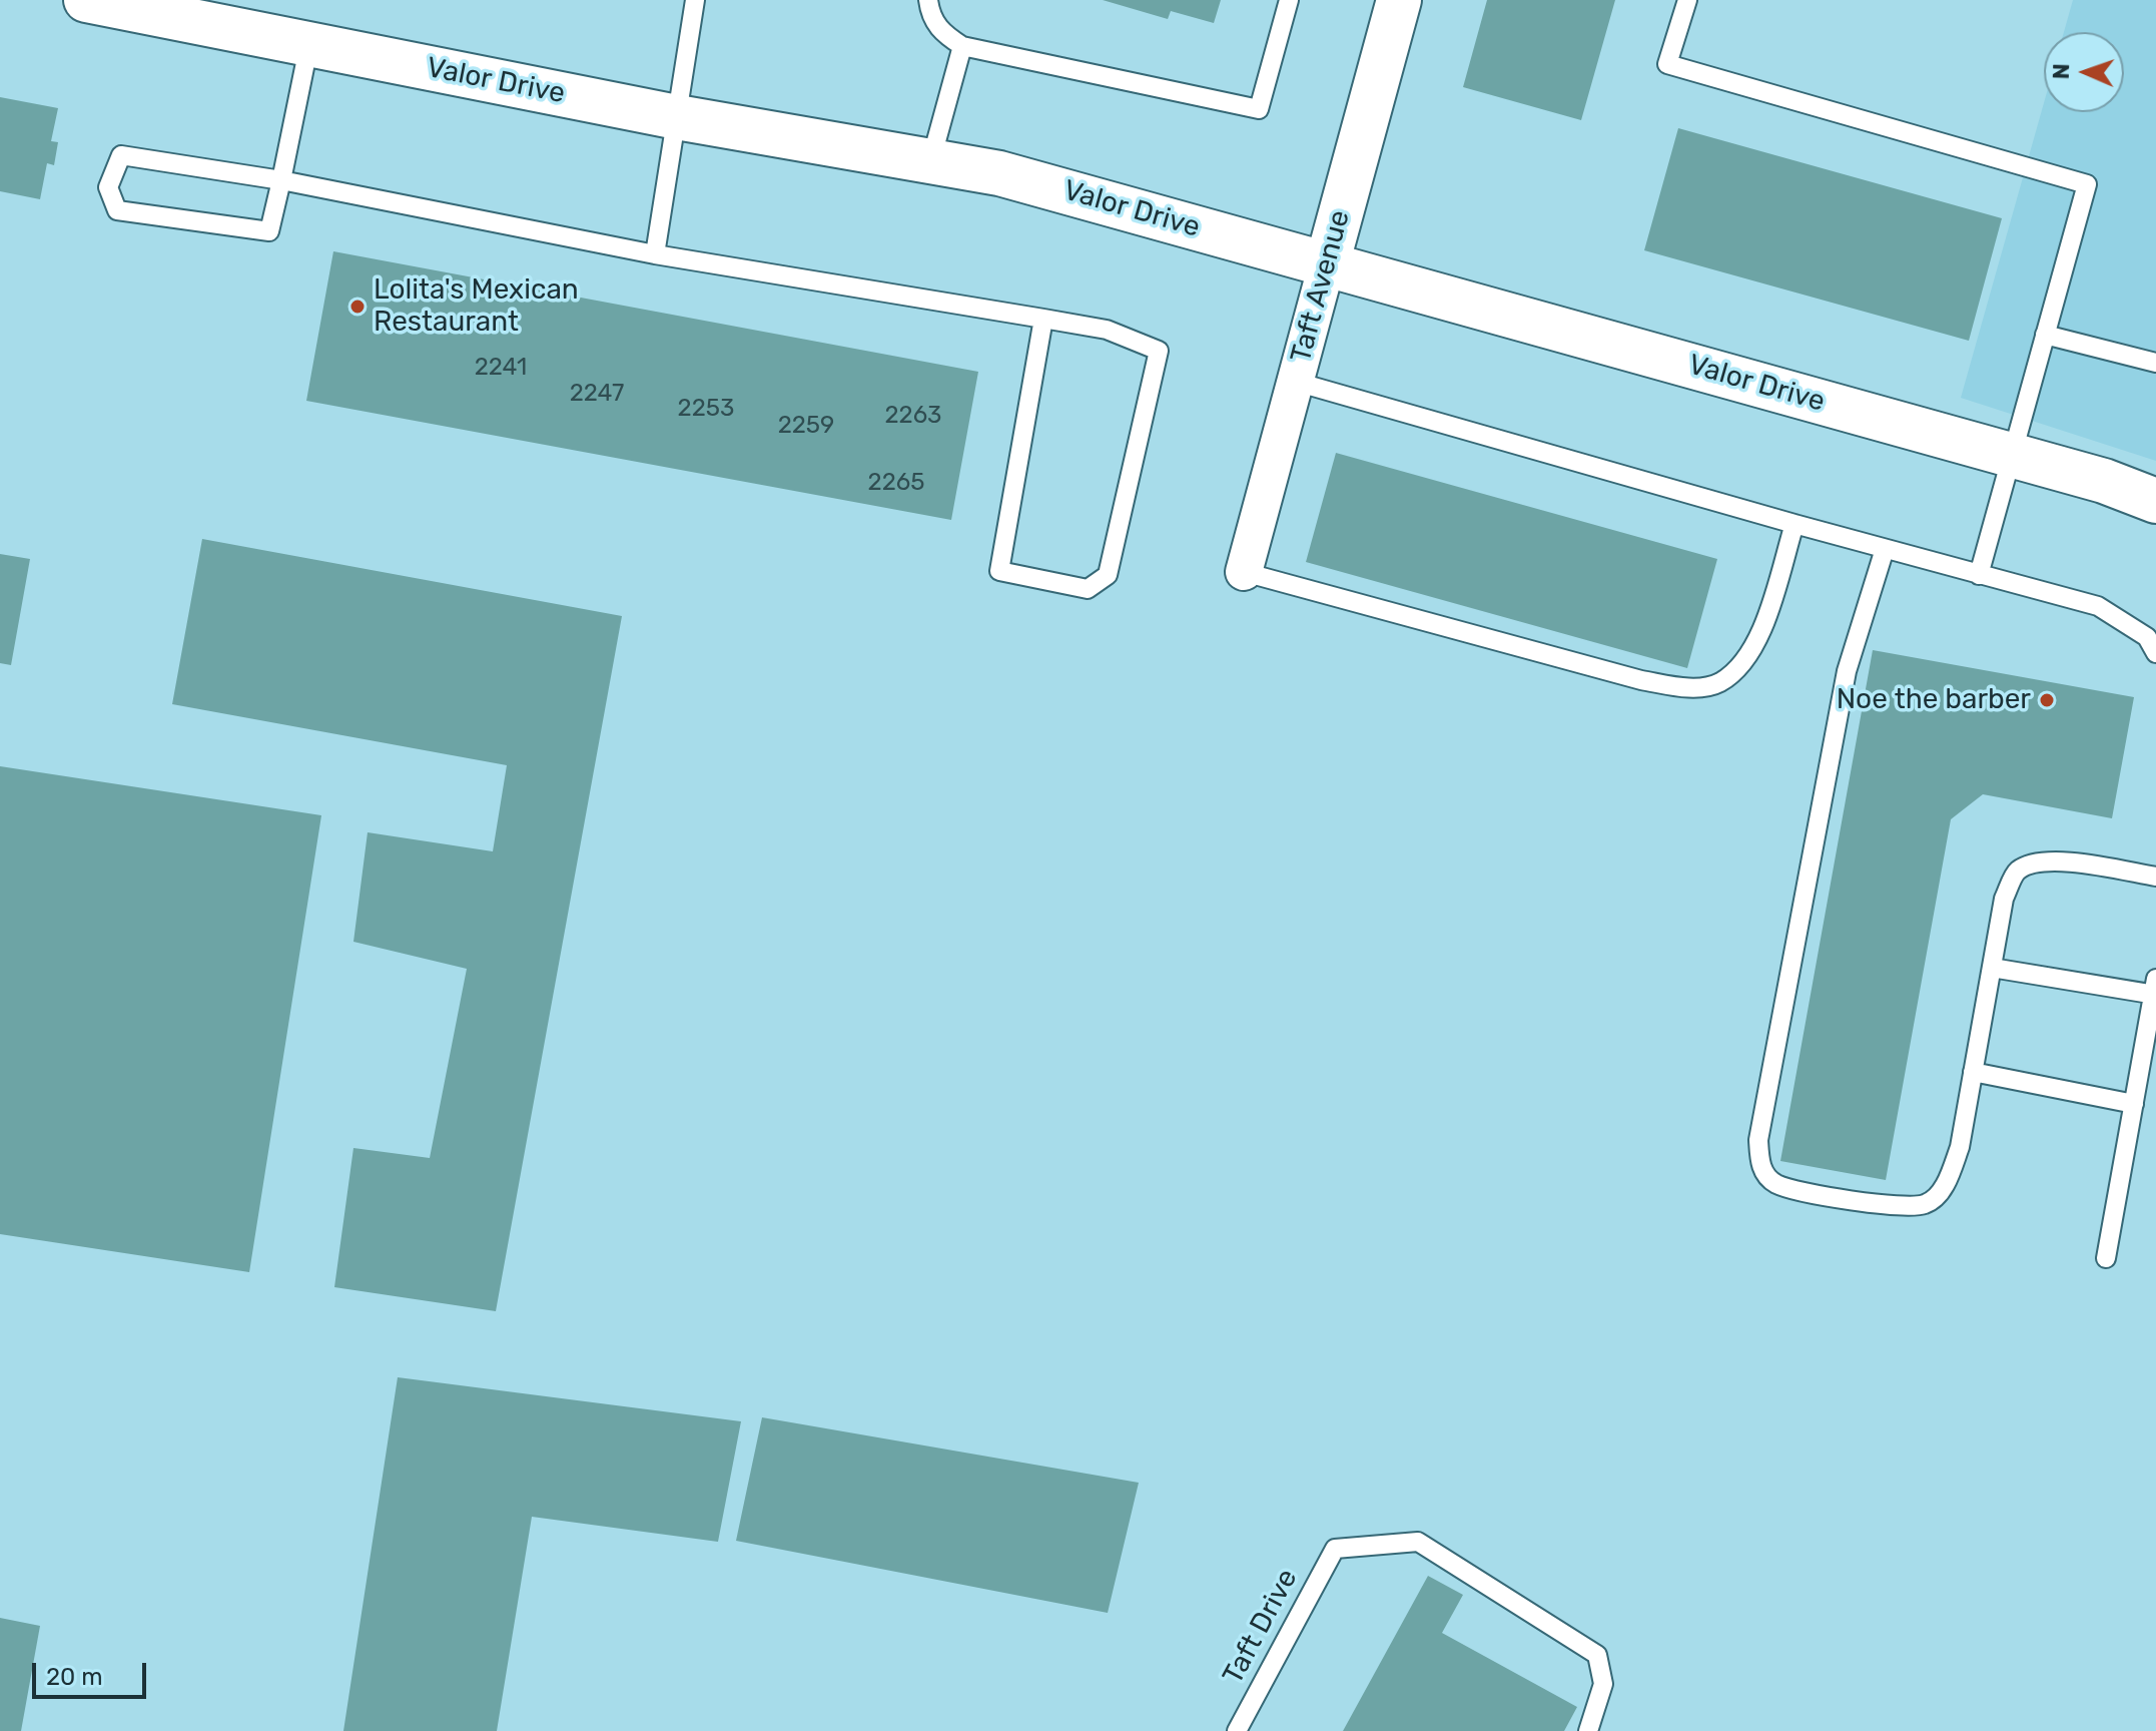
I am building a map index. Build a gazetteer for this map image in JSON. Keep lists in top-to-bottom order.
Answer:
{
  "streets": {
    "street": ["Valor Drive", "Taft Avenue"],
    "lane": ["Taft Drive"]
  },
  "crossings": [
    ["Valor Drive", "Taft Avenue"]
  ],
  "places": ["Lolita's Mexican Restaurant", "Noe the barber"],
  "house_numbers": [
    "2241",
    "2247",
    "2253",
    "2263",
    "2259",
    "2265"
  ],
  "scale_bar": "20 m",
  "north": "left"
}
